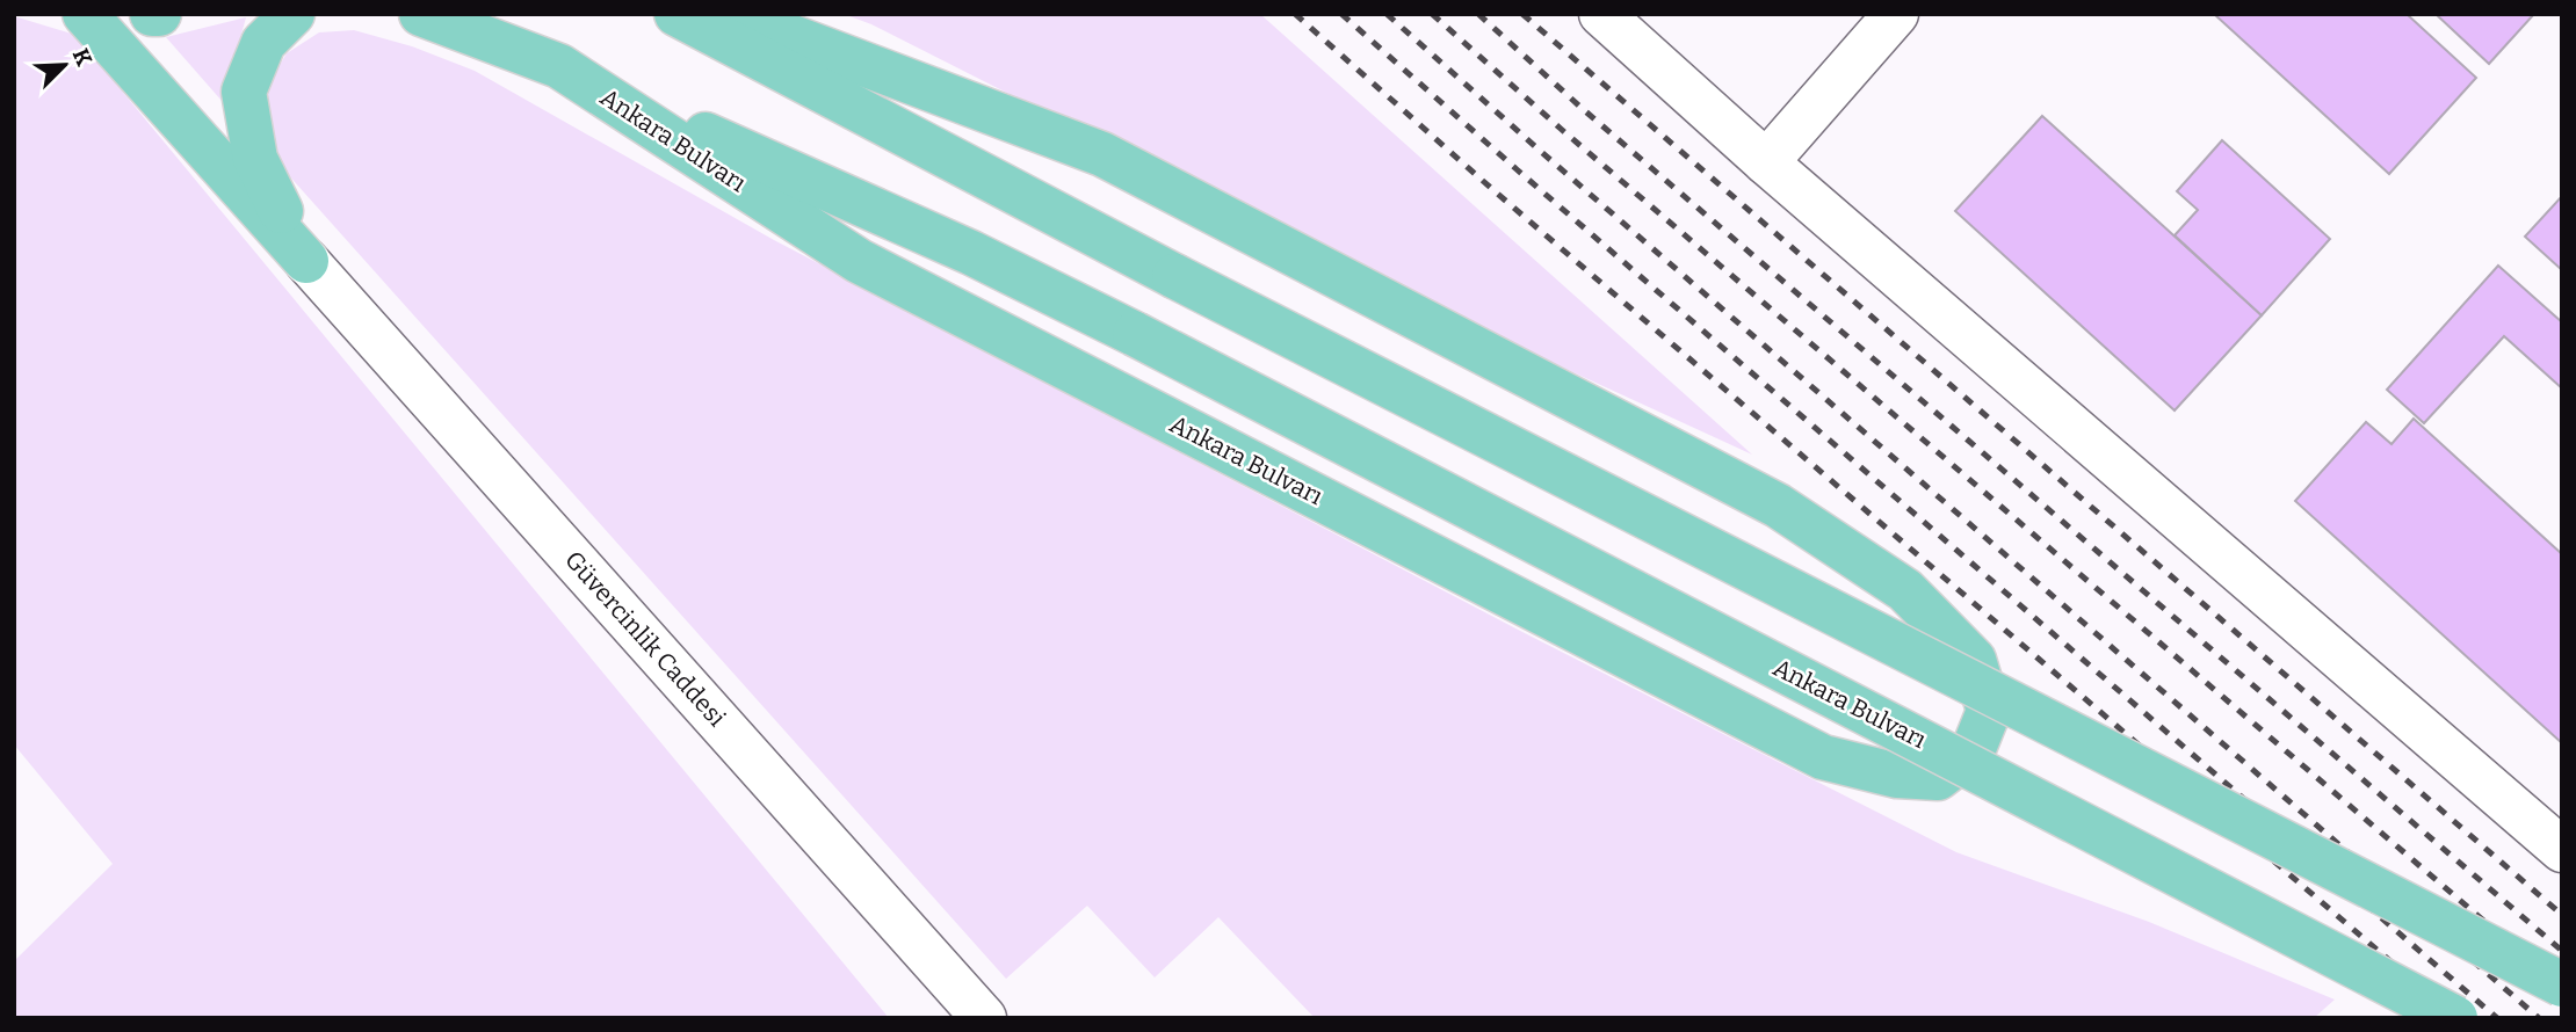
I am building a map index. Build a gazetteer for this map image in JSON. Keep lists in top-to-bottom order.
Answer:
{
  "streets": {
    "main road": ["Ankara Bulvarı"],
    "street": ["Güvercinlik Caddesi"]
  },
  "north": "top right"
}
